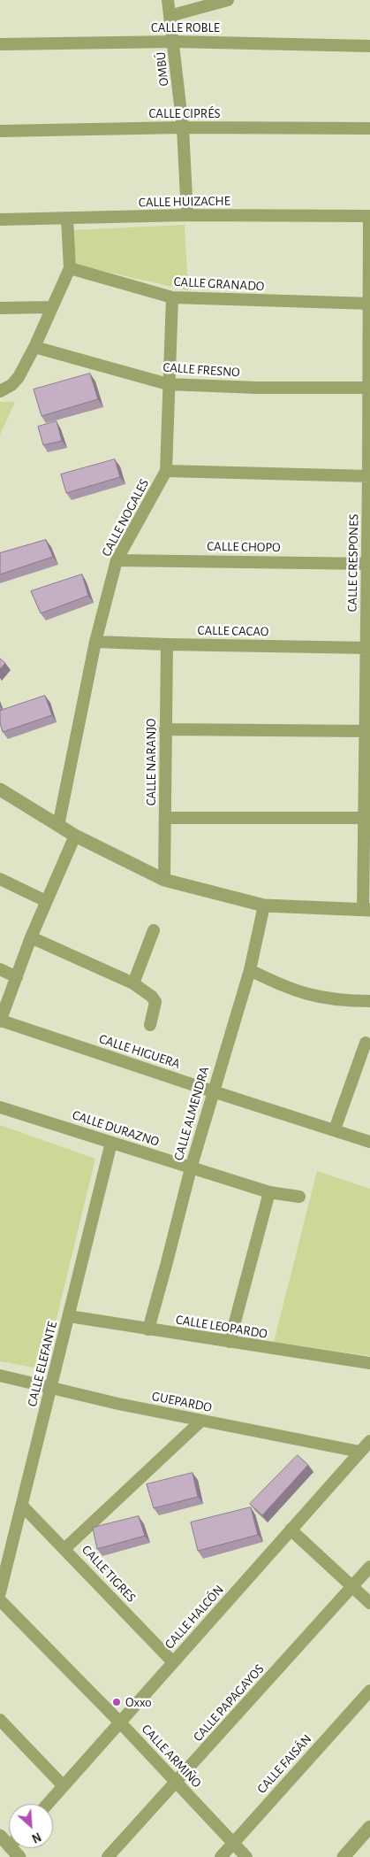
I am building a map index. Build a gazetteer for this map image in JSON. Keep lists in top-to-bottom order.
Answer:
{
  "streets": {
    "street": [
      "CALLE ROBLE",
      "OMBÚ",
      "CALLE CIPRÉS",
      "CALLE HUIZACHE",
      "CALLE GRANADO",
      "CALLE FRESNO",
      "CALLE NOGALES",
      "CALLE CHOPO",
      "CALLE CRESPONES",
      "CALLE CACAO",
      "CALLE NARANJO",
      "CALLE HIGUERA",
      "CALLE ALMENDRA",
      "CALLE DURAZNO",
      "CALLE LEOPARDO",
      "CALLE ELEFANTE",
      "GUEPARDO",
      "CALLE TIGRES",
      "CALLE HALCÓN",
      "CALLE PAPAGAYOS",
      "CALLE ARMIÑO",
      "CALLE FAISÁN"
    ]
  },
  "crossings": [
    ["CALLE ROBLE", "OMBÚ"],
    ["OMBÚ", "CALLE CIPRÉS"],
    ["OMBÚ", "CALLE HUIZACHE"],
    ["CALLE HUIZACHE", "CALLE CRESPONES"],
    ["CALLE GRANADO", "CALLE NOGALES"],
    ["CALLE GRANADO", "CALLE CRESPONES"],
    ["CALLE FRESNO", "CALLE NOGALES"],
    ["CALLE FRESNO", "CALLE CRESPONES"],
    ["CALLE NOGALES", "CALLE CHOPO"],
    ["CALLE NOGALES", "CALLE CACAO"],
    ["CALLE CHOPO", "CALLE CRESPONES"],
    ["CALLE CRESPONES", "CALLE CACAO"],
    ["CALLE CACAO", "CALLE NARANJO"],
    ["CALLE HIGUERA", "CALLE ALMENDRA"],
    ["CALLE ALMENDRA", "CALLE DURAZNO"],
    ["CALLE ALMENDRA", "CALLE LEOPARDO"],
    ["CALLE DURAZNO", "CALLE ELEFANTE"],
    ["CALLE LEOPARDO", "CALLE ELEFANTE"],
    ["CALLE ELEFANTE", "GUEPARDO"],
    ["CALLE ELEFANTE", "CALLE TIGRES"],
    ["GUEPARDO", "CALLE HALCÓN"],
    ["CALLE TIGRES", "CALLE HALCÓN"],
    ["CALLE HALCÓN", "CALLE ARMIÑO"],
    ["CALLE PAPAGAYOS", "CALLE ARMIÑO"],
    ["CALLE ARMIÑO", "CALLE FAISÁN"]
  ],
  "places": ["Oxxo"],
  "north": "bottom right"
}
